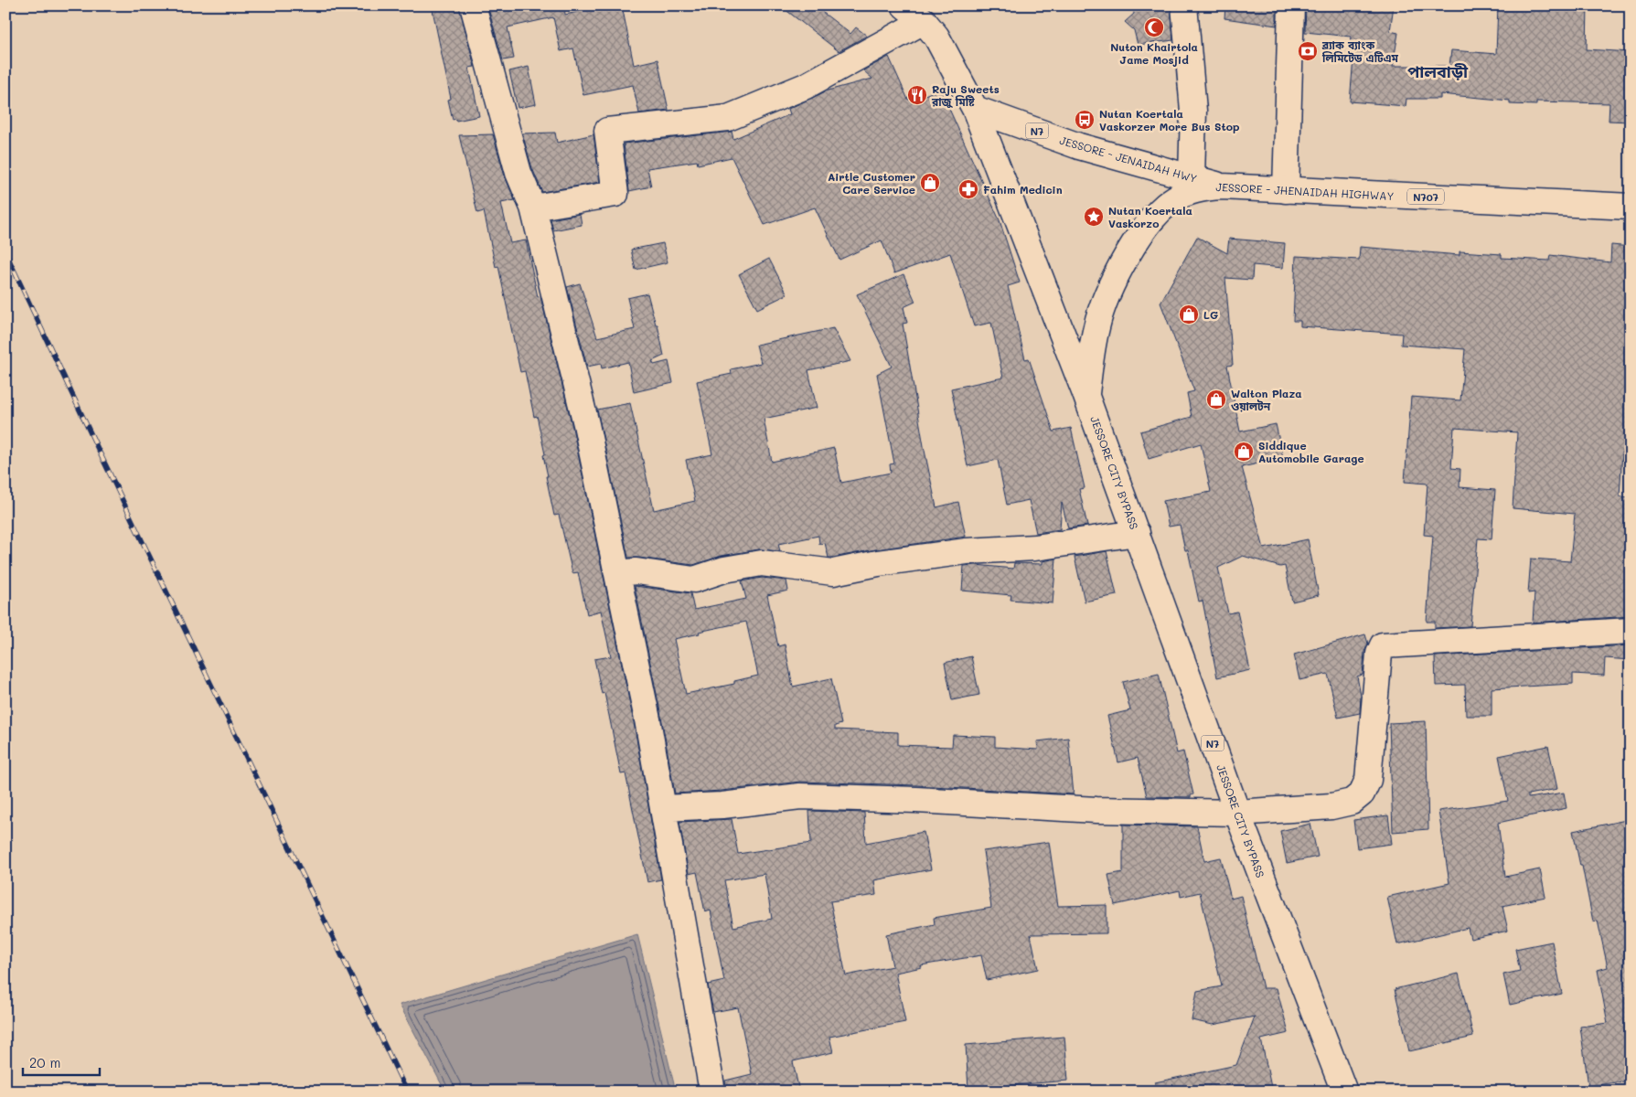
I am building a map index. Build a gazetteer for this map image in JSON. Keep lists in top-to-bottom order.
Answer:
{
  "streets": {
    "main road": [
      "N7",
      "JESSORE - JENAIDAH HWY",
      "JESSORE - JHENAIDAH HIGHWAY",
      "N707",
      "JESSORE CITY BYPASS"
    ]
  },
  "crossings": [
    ["N7", "JESSORE - JENAIDAH HWY"],
    ["N7", "JESSORE - JHENAIDAH HIGHWAY"],
    ["N7", "JESSORE CITY BYPASS"],
    ["JESSORE - JENAIDAH HWY", "JESSORE - JHENAIDAH HIGHWAY"],
    ["JESSORE - JHENAIDAH HIGHWAY", "JESSORE CITY BYPASS"]
  ],
  "districts": ["পালবাড়ী"],
  "places": {
    "mosque": ["Nuton Khairtola Jame Mosjid"],
    "bank": ["ব্র্যাক ব্যাংক লিমিটেড এটিএম"],
    "restaurant": ["Raju Sweets রাজু মিষ্টি"],
    "bus stop": ["Nutan Koertala Vaskorzer More Bus Stop"],
    "shop": [
      "Airtle Customer Care Service",
      "LG",
      "Walton Plaza ওয়ালটন",
      "Siddique Automobile Garage"
    ],
    "pharmacy": ["Fahim Medicin"],
    "place": ["Nutan Koertala Vaskorzo"]
  },
  "scale_bar": "20 m"
}
